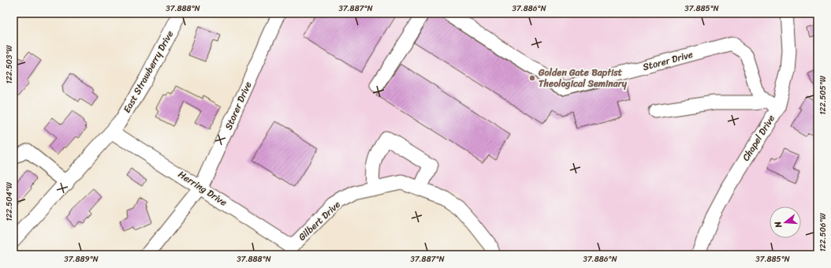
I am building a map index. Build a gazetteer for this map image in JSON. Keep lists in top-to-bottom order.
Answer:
{
  "streets": {
    "street": [
      "Storer Drive",
      "East Strawberry Drive",
      "Chapel Drive",
      "Herring Drive",
      "Gilbert Drive"
    ]
  },
  "crossings": [
    ["Storer Drive", "Chapel Drive"],
    ["Storer Drive", "Herring Drive"],
    ["East Strawberry Drive", "Herring Drive"],
    ["Herring Drive", "Gilbert Drive"]
  ],
  "places": ["Golden Gate Baptist Theological Seminary"],
  "north": "left",
  "coordinates": [
    "37.888°N",
    "37.887°N",
    "37.886°N",
    "37.885°N",
    "122.503°W",
    "122.505°W",
    "122.504°W",
    "122.506°W",
    "37.889°N"
  ]
}
